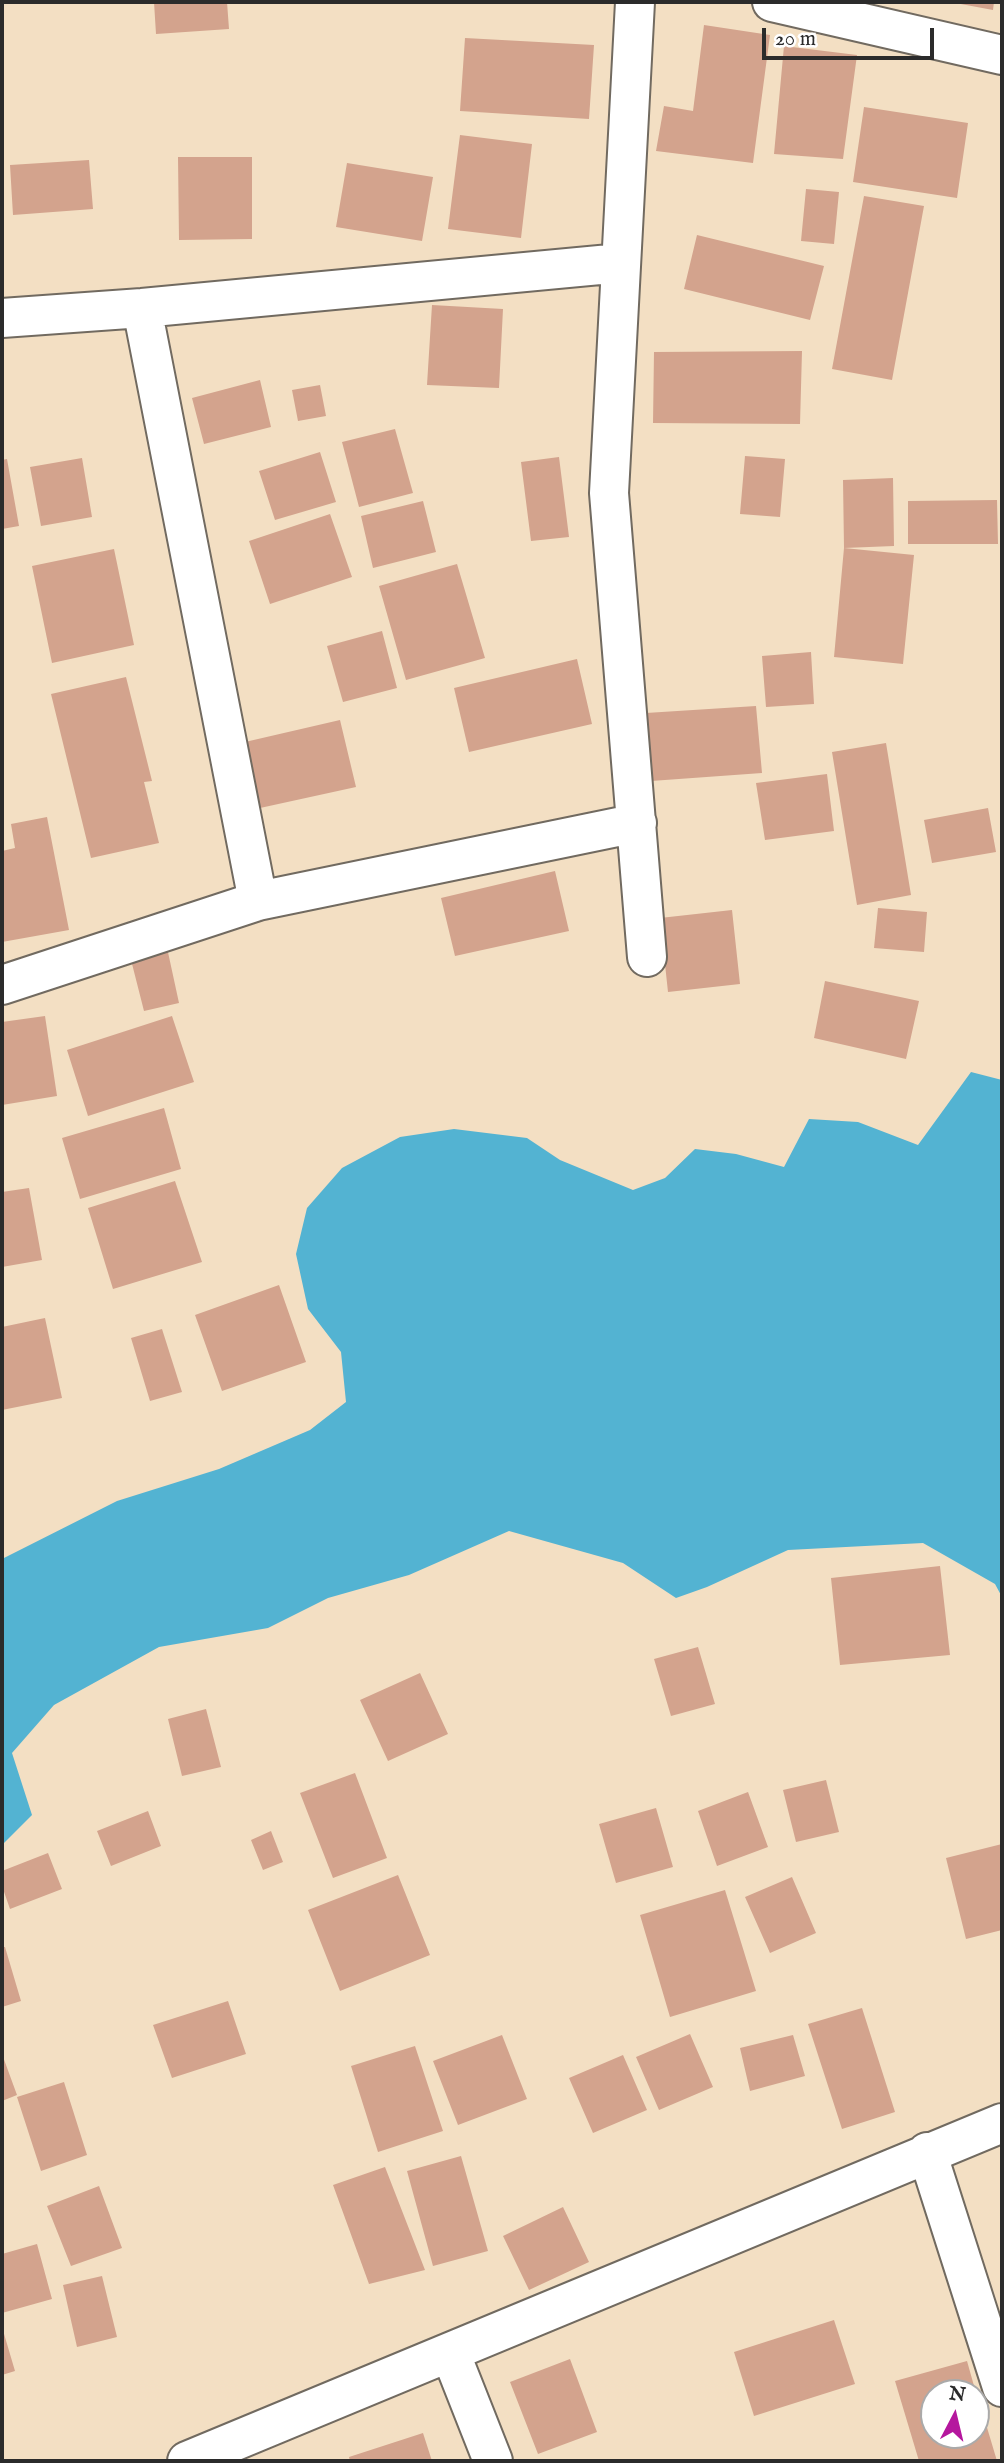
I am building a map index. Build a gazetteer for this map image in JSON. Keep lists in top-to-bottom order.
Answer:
{
  "scale_bar": "20 m",
  "north": "top"
}
